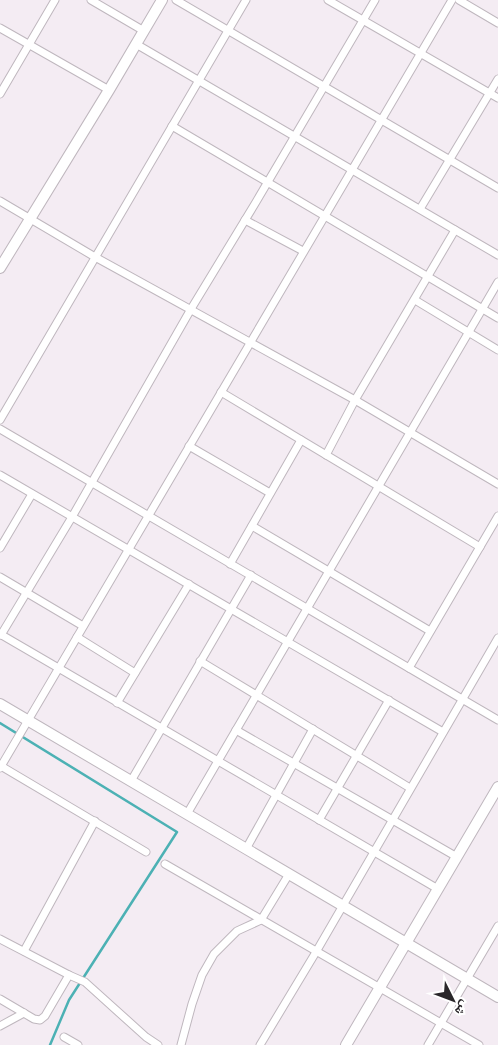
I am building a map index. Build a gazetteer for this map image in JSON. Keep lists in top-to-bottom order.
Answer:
{
  "north": "bottom right"
}
